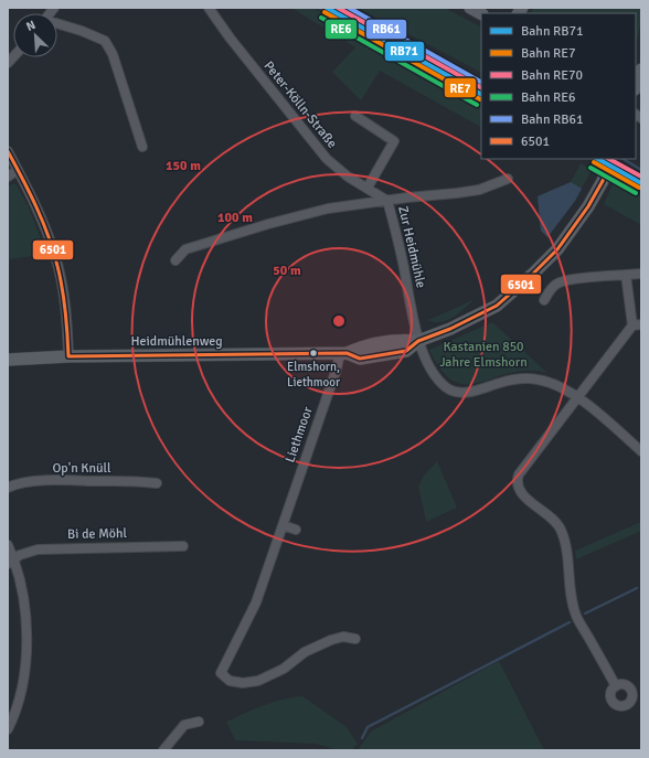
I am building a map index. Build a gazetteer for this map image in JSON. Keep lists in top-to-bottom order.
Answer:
{
  "streets": {
    "street": [
      "Peter-Kölln-Straße",
      "Zur Heidmühle",
      "Heidmühlenweg",
      "Liethmoor",
      "Op'n Knüll",
      "Bi de Möhl"
    ]
  },
  "crossings": [
    ["Peter-Kölln-Straße", "Zur Heidmühle"],
    ["Zur Heidmühle", "Heidmühlenweg"],
    ["Heidmühlenweg", "Liethmoor"]
  ],
  "parks": ["Kastanien 850 Jahre Elmshorn"],
  "places": ["Elmshorn, Liethmoor"],
  "lines": [
    "rail line RB71",
    "rail line RE70",
    "rail line RB61",
    "rail line RE7",
    "rail line RE6",
    "transit line 6501"
  ],
  "legend": [
    "Bahn RB71",
    "Bahn RE7",
    "Bahn RE70",
    "Bahn RE6",
    "Bahn RB61",
    "6501"
  ],
  "north": "top left",
  "rings": ["150 m", "100 m", "50 m"]
}
